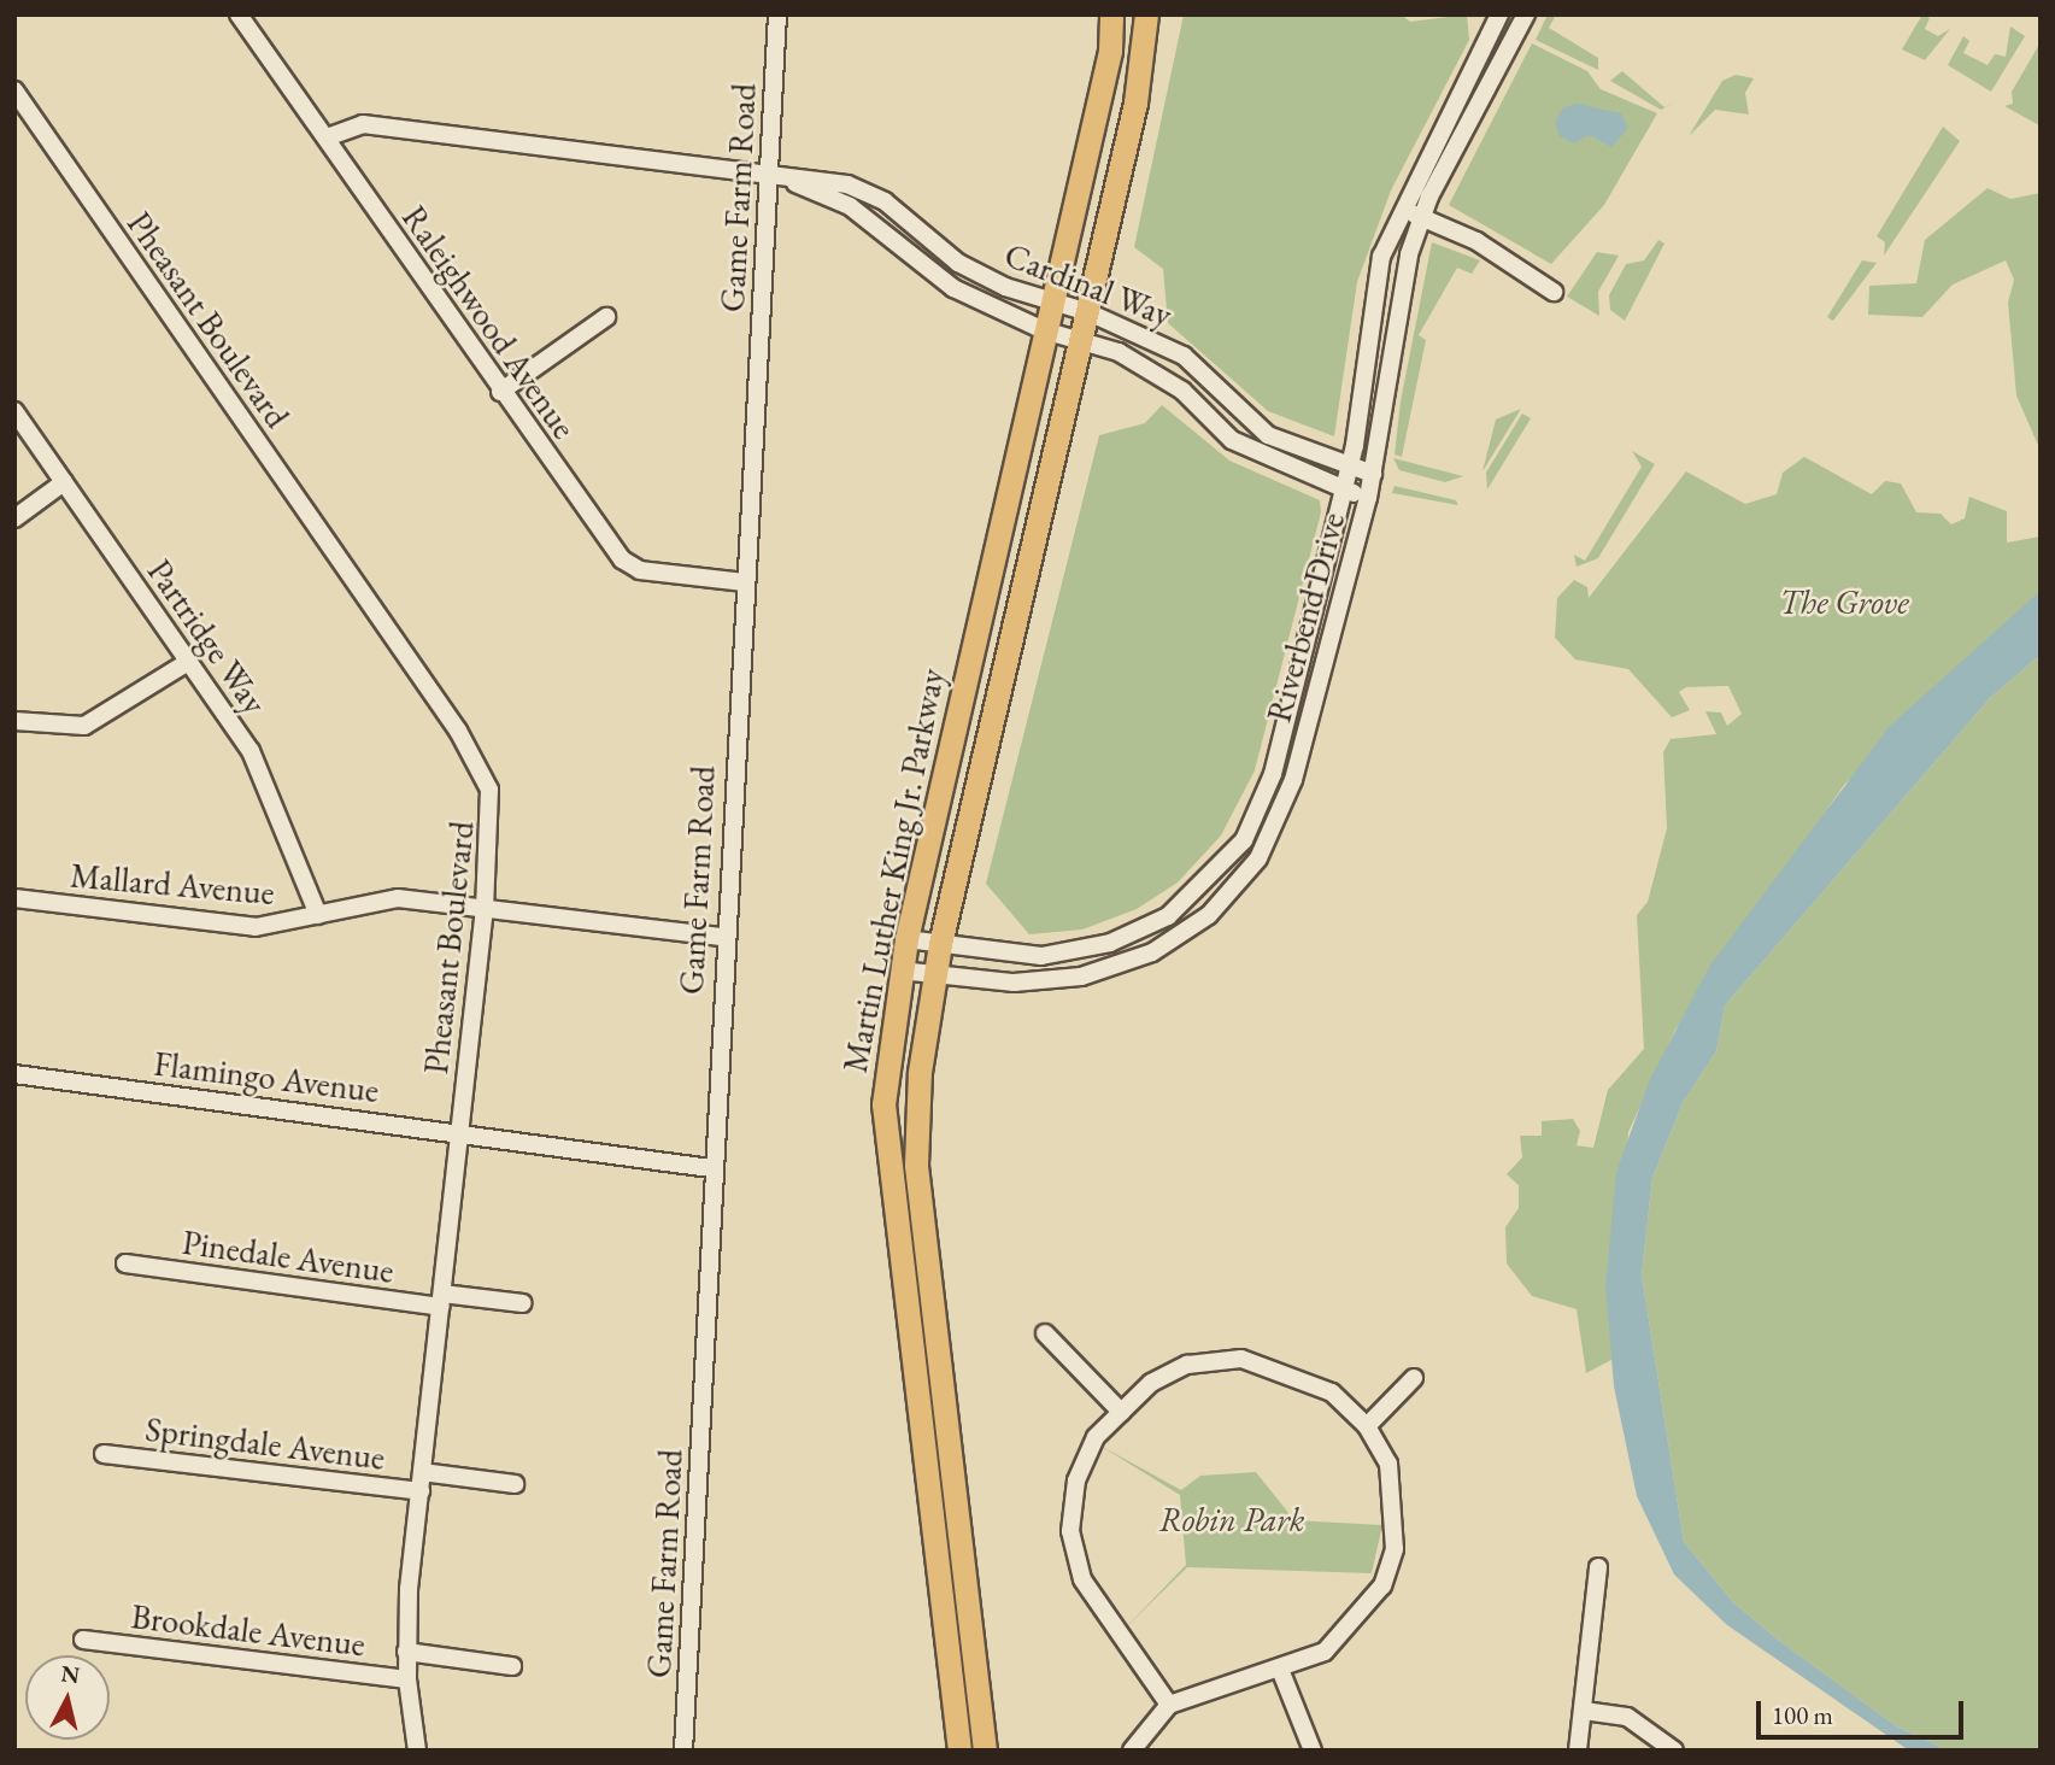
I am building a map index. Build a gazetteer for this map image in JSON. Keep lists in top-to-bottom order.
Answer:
{
  "streets": {
    "main road": ["Martin Luther King Jr. Parkway"],
    "street": [
      "Game Farm Road",
      "Cardinal Way",
      "Pheasant Boulevard",
      "Raleighwood Avenue",
      "Riverbend Drive",
      "Partridge Way",
      "Mallard Avenue",
      "Flamingo Avenue",
      "Pinedale Avenue",
      "Springdale Avenue",
      "Brookdale Avenue"
    ]
  },
  "crossings": [
    ["Game Farm Road", "Cardinal Way"],
    ["Game Farm Road", "Raleighwood Avenue"],
    ["Game Farm Road", "Mallard Avenue"],
    ["Game Farm Road", "Flamingo Avenue"],
    ["Cardinal Way", "Raleighwood Avenue"],
    ["Cardinal Way", "Riverbend Drive"],
    ["Cardinal Way", "Martin Luther King Jr. Parkway"],
    ["Pheasant Boulevard", "Mallard Avenue"],
    ["Pheasant Boulevard", "Flamingo Avenue"],
    ["Pheasant Boulevard", "Pinedale Avenue"],
    ["Pheasant Boulevard", "Springdale Avenue"],
    ["Pheasant Boulevard", "Brookdale Avenue"],
    ["Riverbend Drive", "Martin Luther King Jr. Parkway"],
    ["Partridge Way", "Mallard Avenue"]
  ],
  "parks": ["The Grove", "Robin Park"],
  "scale_bar": "100 m",
  "north": "top"
}
